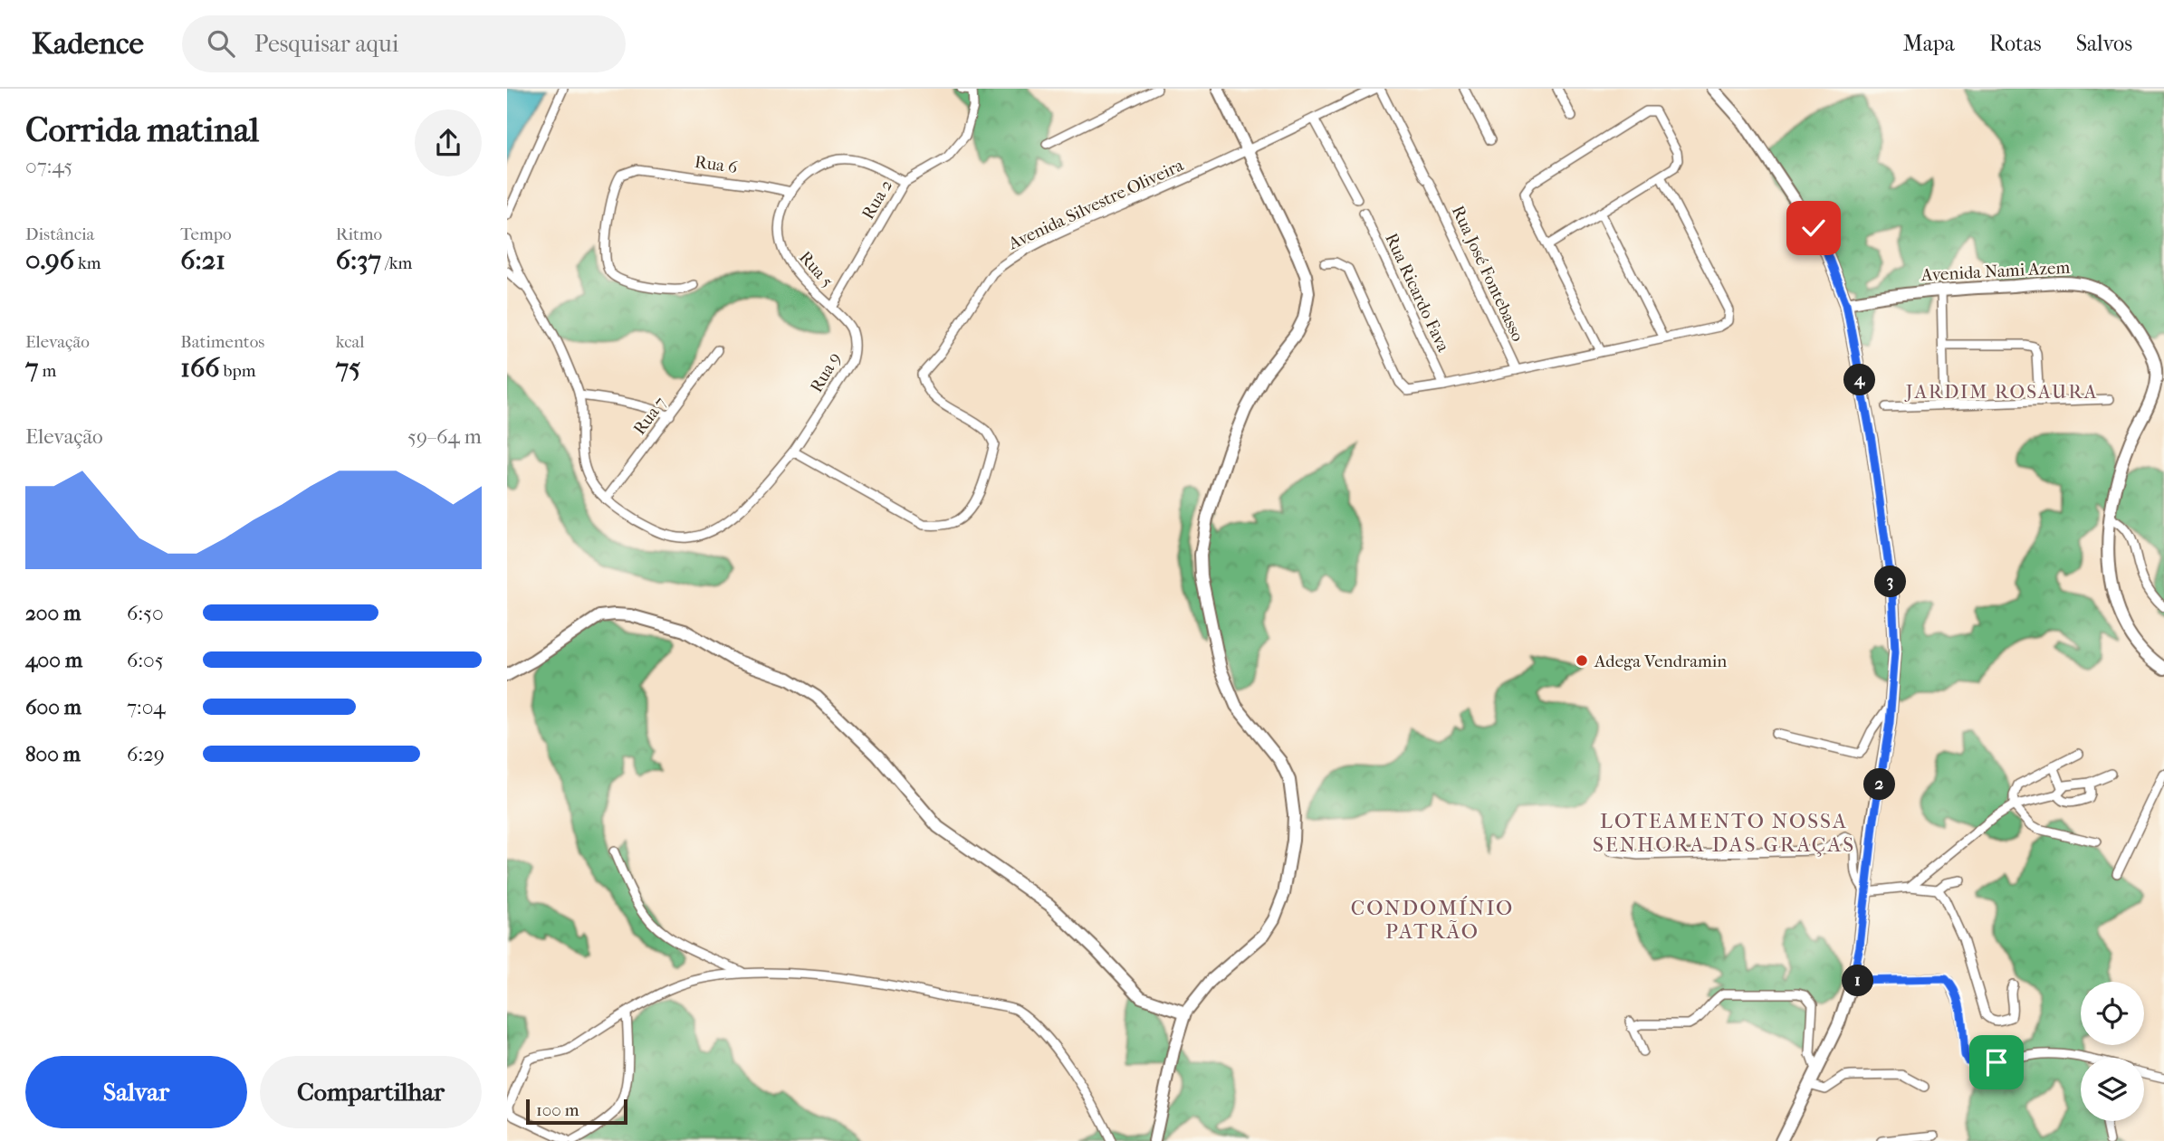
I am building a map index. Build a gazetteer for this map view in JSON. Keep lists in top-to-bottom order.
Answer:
{
  "streets": {
    "main road": ["Avenida Nami Azem"],
    "street": [
      "Rua 6",
      "Rua 2",
      "Avenida Silvestre Oliveira",
      "Rua 5",
      "Rua José Fontebasso",
      "Rua Ricardo Fava",
      "Rua 9",
      "Rua 7"
    ]
  },
  "crossings": [
    ["Rua 6", "Rua 5"],
    ["Rua 2", "Rua 5"],
    ["Rua 2", "Rua 9"],
    ["Avenida Silvestre Oliveira", "Rua 9"],
    ["Rua 5", "Rua 9"]
  ],
  "districts": ["JARDIM ROSAURA", "LOTEAMENTO NOSSA SENHORA DAS GRAÇAS", "CONDOMÍNIO PATRÃO"],
  "places": ["Adega Vendramin"],
  "scale_bar": "100 m",
  "page": {
    "header": "Kadence",
    "search": "Pesquisar aqui",
    "nav": ["Mapa", "Rotas", "Salvos"],
    "heading": ["Corrida matinal", "07:45"],
    "stats": [
      ["Distância", "0.96 km"],
      ["Tempo", "6:21"],
      ["Ritmo", "6:37 /km"],
      ["Elevação", "7 m"],
      ["Batimentos", "166 bpm"],
      ["kcal", "75"]
    ],
    "pins": [
      "4",
      "3",
      "2",
      "1"
    ],
    "chart": ["Elevação", "59–64 m"],
    "list": [
      {
        "name": "200 m",
        "note": "6:50"
      },
      {
        "name": "400 m",
        "note": "6:05"
      },
      {
        "name": "600 m",
        "note": "7:04"
      },
      {
        "name": "800 m",
        "note": "6:29"
      }
    ],
    "buttons": ["Salvar", "Compartilhar"],
    "scale": "100 m"
  }
}
